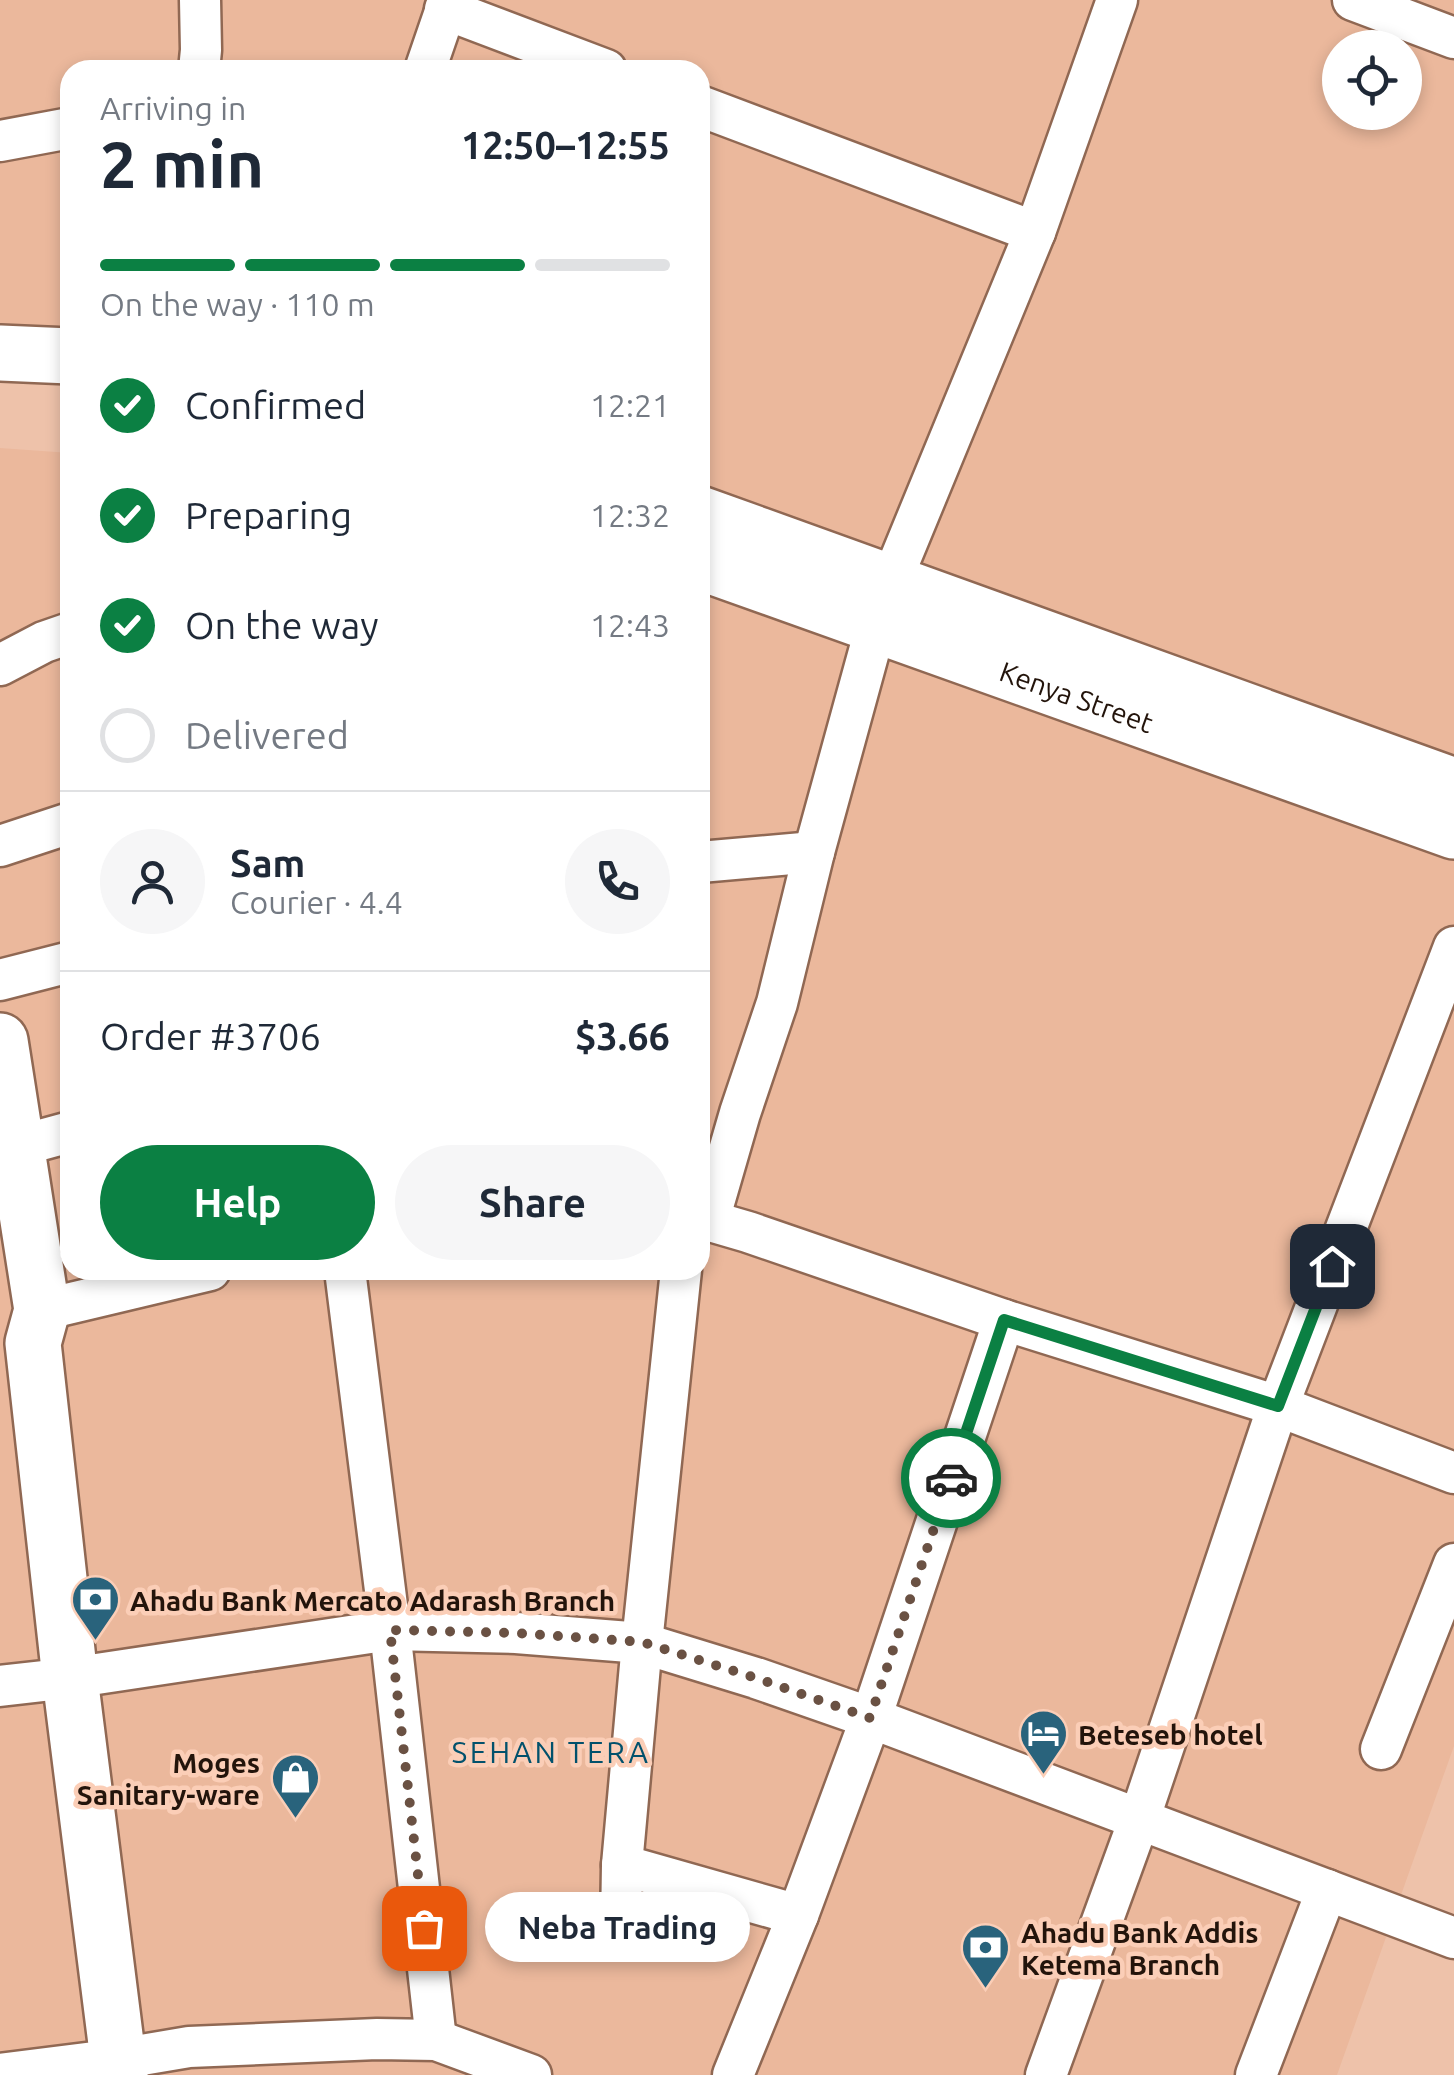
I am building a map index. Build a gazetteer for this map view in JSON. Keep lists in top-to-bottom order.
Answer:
{
  "streets": {
    "main road": ["Kenya Street"]
  },
  "districts": ["SEHAN TERA"],
  "places": {
    "bank": ["Ahadu Bank Mercato Adarash Branch", "Ahadu Bank Addis Ketema Branch"],
    "hotel": ["Beteseb hotel"],
    "shop": ["Moges Sanitary-ware"],
    "other": ["Neba Trading"]
  },
  "page": {
    "heading": ["2 min", "Arriving in", "12:50–12:55"],
    "panel": [
      "Sam",
      "Courier · 4.4",
      "Order #3706",
      "$3.66"
    ],
    "bar": "On the way · 110 m",
    "list": [
      ["Confirmed", "12:21"],
      ["Preparing", "12:32"],
      ["On the way", "12:43"],
      "Delivered"
    ],
    "buttons": ["Help", "Share"],
    "bubble": "Neba Trading"
  }
}
